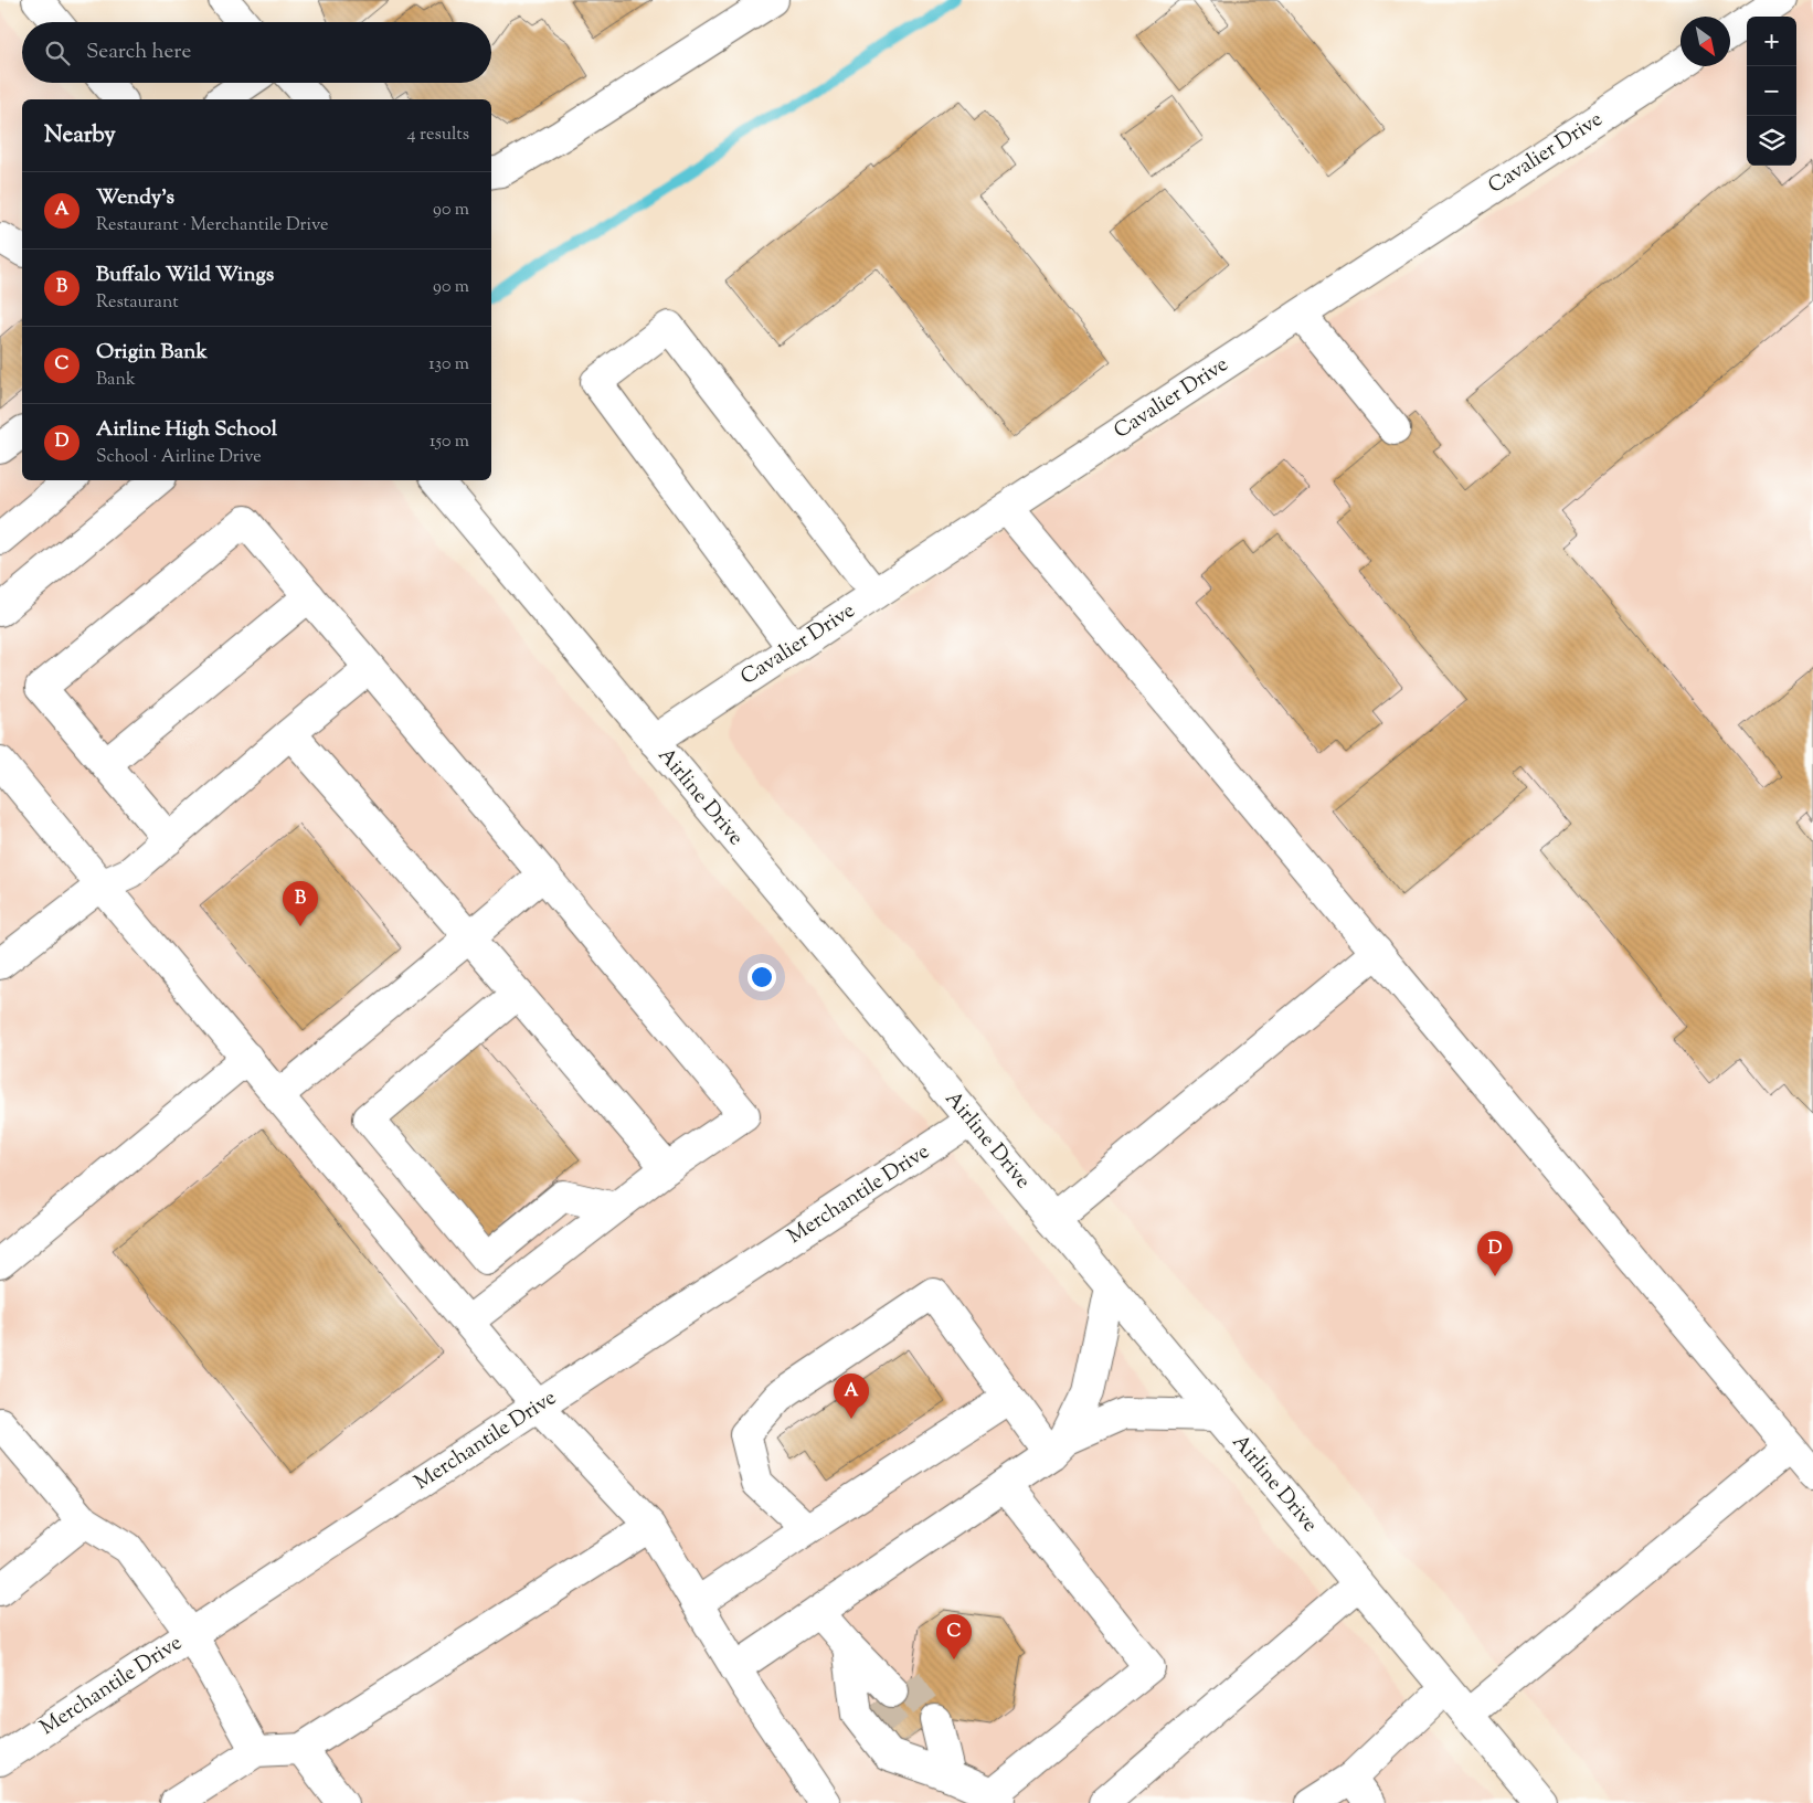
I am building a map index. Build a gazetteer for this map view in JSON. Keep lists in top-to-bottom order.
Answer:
{
  "streets": {
    "main road": ["Cavalier Drive", "Airline Drive", "Merchantile Drive"]
  },
  "crossings": [
    ["Cavalier Drive", "Airline Drive"],
    ["Airline Drive", "Merchantile Drive"]
  ],
  "north": "bottom right",
  "page": {
    "map_buttons": ["+", "−"],
    "search": "Search here",
    "heading": ["Nearby", "4 results"],
    "list": [
      {
        "mark": "A",
        "name": "Wendy's",
        "note": "Restaurant · Merchantile Drive",
        "value": "90 m"
      },
      {
        "mark": "B",
        "name": "Buffalo Wild Wings",
        "note": "Restaurant",
        "value": "90 m"
      },
      {
        "mark": "C",
        "name": "Origin Bank",
        "note": "Bank",
        "value": "130 m"
      },
      {
        "mark": "D",
        "name": "Airline High School",
        "note": "School · Airline Drive",
        "value": "150 m"
      }
    ],
    "pins": [
      "B",
      "D",
      "A",
      "C"
    ]
  }
}
